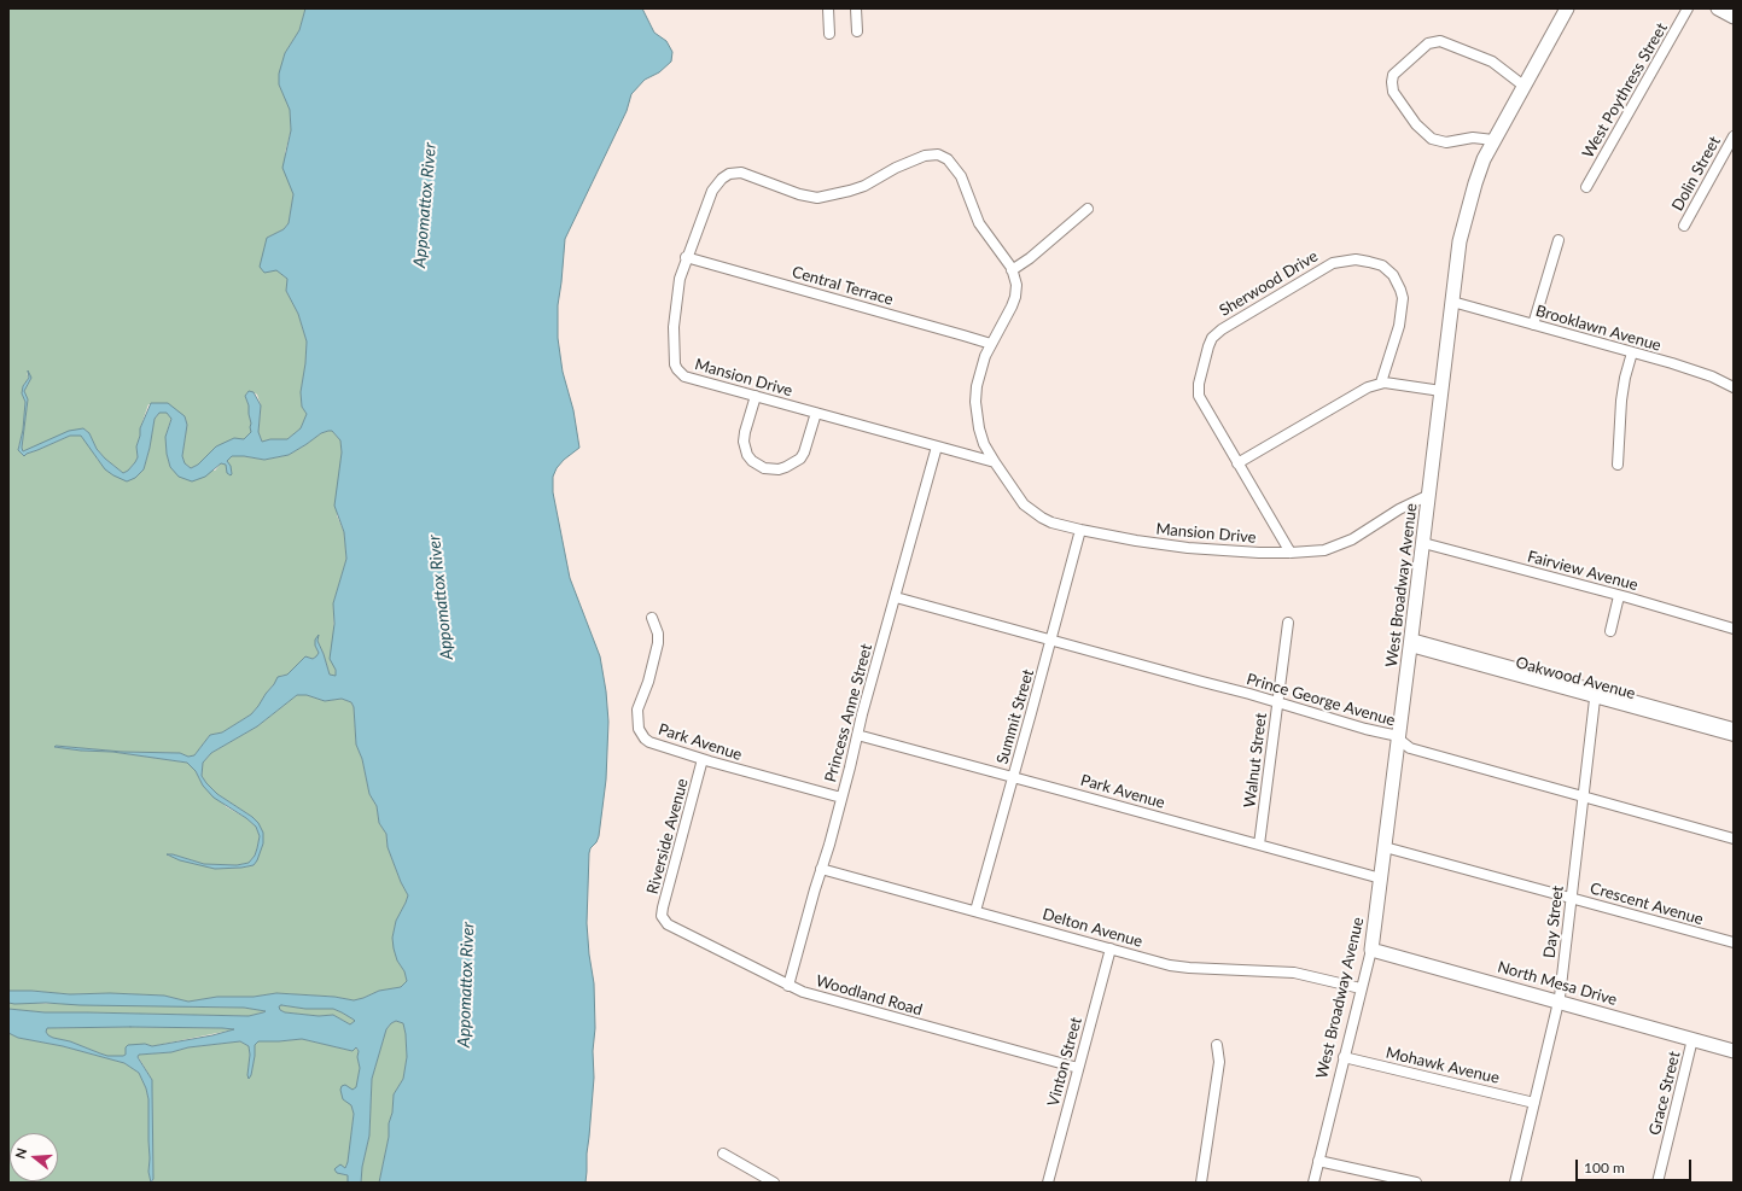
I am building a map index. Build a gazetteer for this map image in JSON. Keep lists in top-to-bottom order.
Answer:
{
  "streets": {
    "main road": ["West Broadway Avenue", "North Mesa Drive"],
    "street": [
      "West Poythress Street",
      "Dolin Street",
      "Sherwood Drive",
      "Central Terrace",
      "Brooklawn Avenue",
      "Mansion Drive",
      "Fairview Avenue",
      "Oakwood Avenue",
      "Prince George Avenue",
      "Princess Anne Street",
      "Summit Street",
      "Park Avenue",
      "Walnut Street",
      "Riverside Avenue",
      "Crescent Avenue",
      "Day Street",
      "Delton Avenue",
      "Woodland Road",
      "Vinton Street",
      "Mohawk Avenue",
      "Grace Street"
    ]
  },
  "crossings": [
    ["Sherwood Drive", "Mansion Drive"],
    ["Central Terrace", "Mansion Drive"],
    ["Brooklawn Avenue", "West Broadway Avenue"],
    ["Mansion Drive", "West Broadway Avenue"],
    ["Mansion Drive", "Princess Anne Street"],
    ["Mansion Drive", "Summit Street"],
    ["Fairview Avenue", "West Broadway Avenue"],
    ["West Broadway Avenue", "Oakwood Avenue"],
    ["West Broadway Avenue", "Prince George Avenue"],
    ["West Broadway Avenue", "Park Avenue"],
    ["West Broadway Avenue", "Crescent Avenue"],
    ["West Broadway Avenue", "Delton Avenue"],
    ["West Broadway Avenue", "North Mesa Drive"],
    ["West Broadway Avenue", "Mohawk Avenue"],
    ["Oakwood Avenue", "Day Street"],
    ["Prince George Avenue", "Princess Anne Street"],
    ["Prince George Avenue", "Summit Street"],
    ["Prince George Avenue", "Walnut Street"],
    ["Prince George Avenue", "Day Street"],
    ["Princess Anne Street", "Park Avenue"],
    ["Princess Anne Street", "Delton Avenue"],
    ["Princess Anne Street", "Woodland Road"],
    ["Summit Street", "Park Avenue"],
    ["Summit Street", "Delton Avenue"],
    ["Park Avenue", "Walnut Street"],
    ["Park Avenue", "Riverside Avenue"],
    ["Riverside Avenue", "Woodland Road"],
    ["Crescent Avenue", "Day Street"],
    ["Day Street", "North Mesa Drive"],
    ["Day Street", "Mohawk Avenue"],
    ["Delton Avenue", "Vinton Street"],
    ["North Mesa Drive", "Grace Street"],
    ["Woodland Road", "Vinton Street"]
  ],
  "water": ["Appomattox River"],
  "scale_bar": "100 m",
  "north": "left"
}
